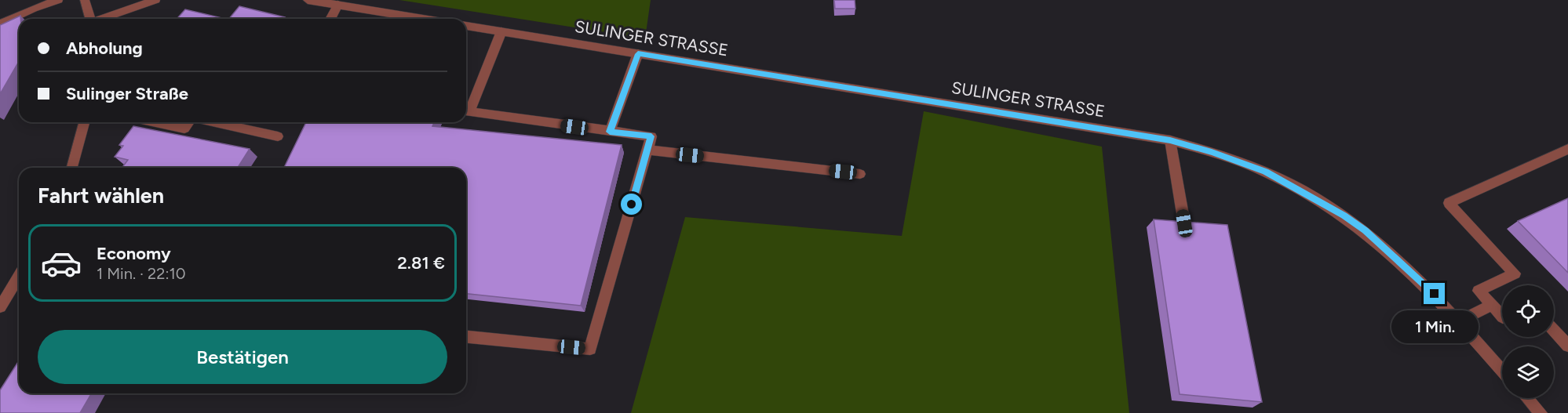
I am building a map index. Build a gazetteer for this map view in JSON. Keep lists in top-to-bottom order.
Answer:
{
  "streets": {
    "street": ["SULINGER STRASSE"]
  },
  "page": {
    "banner": ["Abholung", "Sulinger Straße"],
    "heading": "Fahrt wählen",
    "list": [
      {
        "name": "Economy",
        "note": "1 Min. · 22:10",
        "value": "2.81 €"
      }
    ],
    "bubble": "1 Min.",
    "buttons": "Bestätigen"
  }
}
